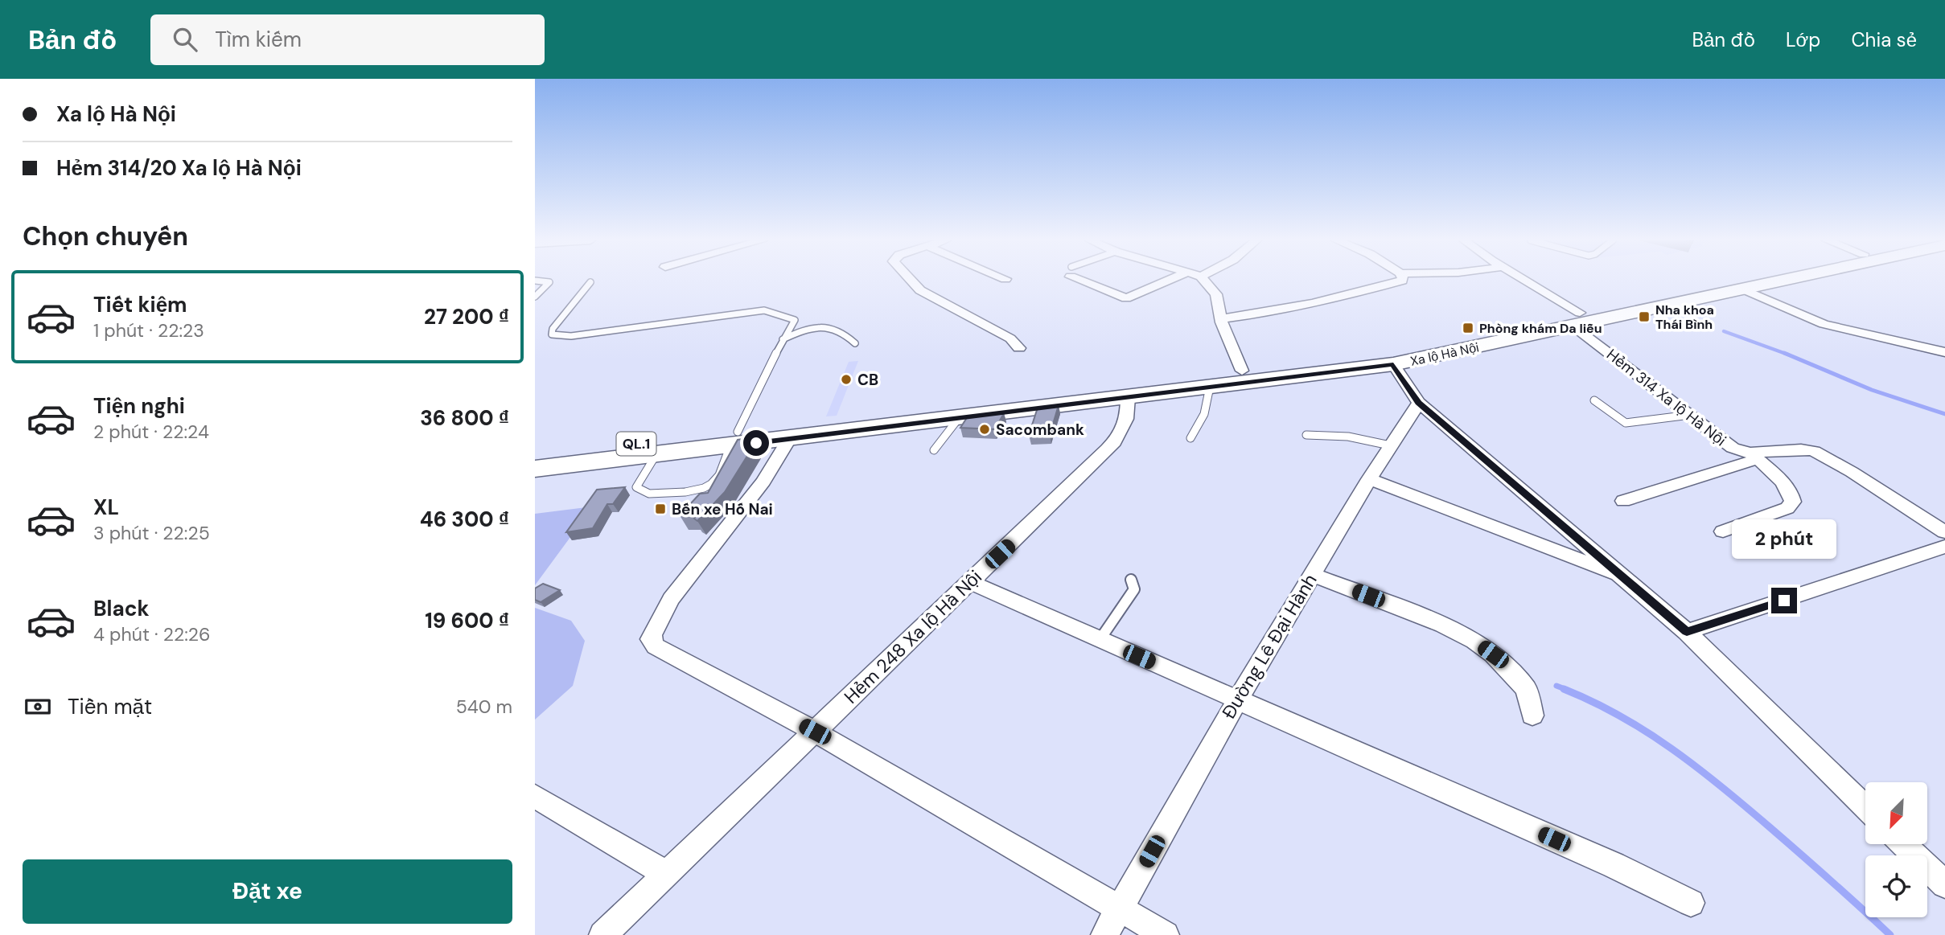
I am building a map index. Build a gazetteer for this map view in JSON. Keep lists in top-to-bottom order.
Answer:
{
  "streets": {
    "highway": ["Xa lộ Hà Nội", "QL.1"],
    "street": ["Hẻm 314 Xa lộ Hà Nội", "Hẻm 248 Xa lộ Hà Nội", "Đường Lê Đại Hành"]
  },
  "crossings": [
    ["Xa lộ Hà Nội", "Hẻm 314 Xa lộ Hà Nội"],
    ["Xa lộ Hà Nội", "Hẻm 248 Xa lộ Hà Nội"]
  ],
  "places": {
    "transit": ["Nha khoa Thái Bình", "Phòng khám Da liễu", "Bến xe Hố Nai"],
    "other": ["CB", "Sacombank"]
  },
  "north": "bottom left",
  "page": {
    "header": "Bản đồ",
    "search": "Tìm kiếm",
    "nav": ["Bản đồ", "Lớp", "Chia sẻ"],
    "banner": ["Xa lộ Hà Nội", "Hẻm 314/20 Xa lộ Hà Nội"],
    "heading": "Chọn chuyến",
    "list": [
      {
        "name": "Tiết kiệm",
        "note": "1 phút · 22:23",
        "value": "27 200 ₫"
      },
      {
        "name": "Tiện nghi",
        "note": "2 phút · 22:24",
        "value": "36 800 ₫"
      },
      {
        "name": "XL",
        "note": "3 phút · 22:25",
        "value": "46 300 ₫"
      },
      {
        "name": "Black",
        "note": "4 phút · 22:26",
        "value": "19 600 ₫"
      }
    ],
    "bubble": "2 phút",
    "pay": ["Tiền mặt", "540 m"],
    "buttons": "Đặt xe"
  }
}
